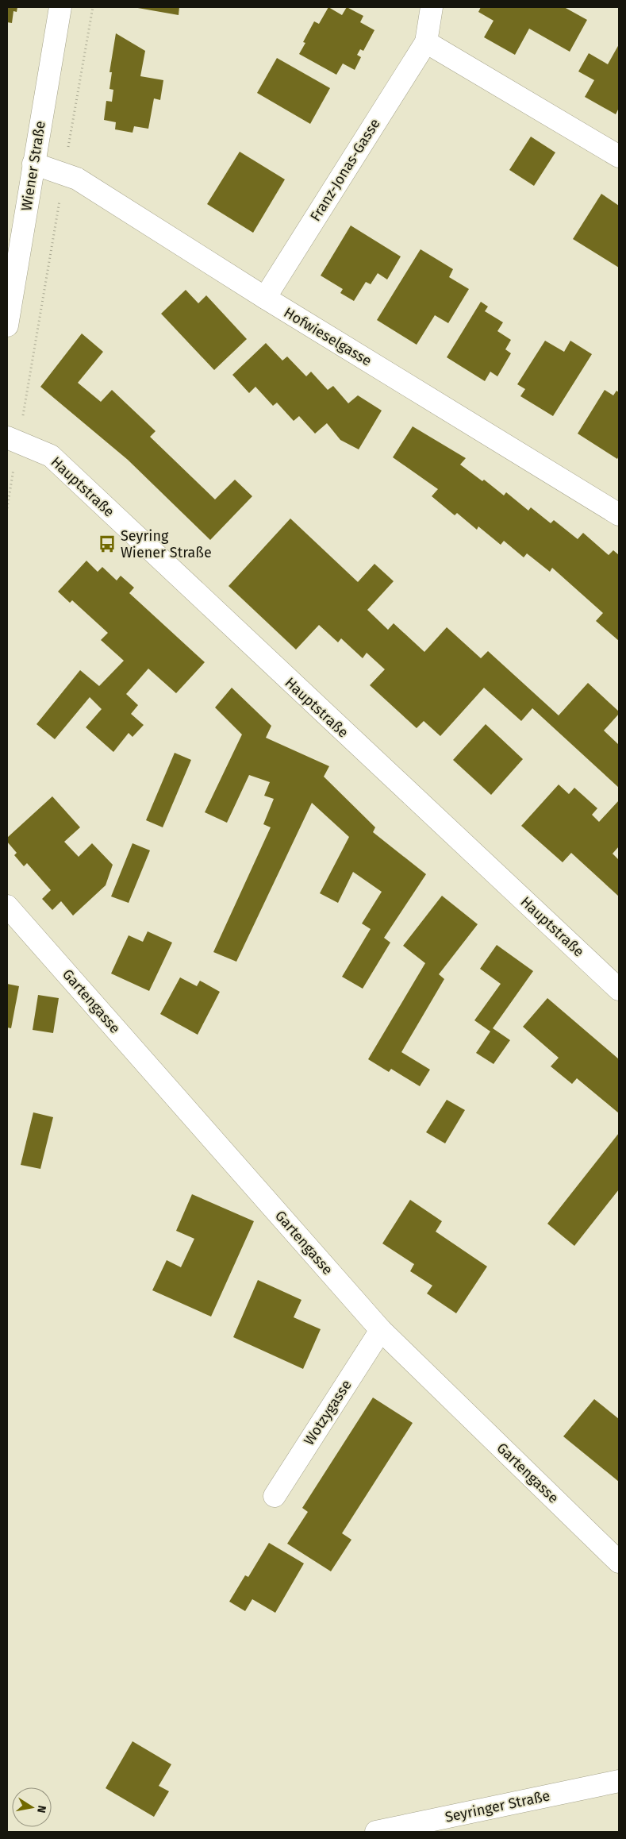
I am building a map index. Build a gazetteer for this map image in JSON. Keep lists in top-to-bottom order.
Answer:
{
  "streets": {
    "street": [
      "Wiener Straße",
      "Franz-Jonas-Gasse",
      "Hofwieselgasse",
      "Hauptstraße",
      "Gartengasse",
      "Wotzygasse",
      "Seyringer Straße"
    ]
  },
  "crossings": [
    ["Wiener Straße", "Hofwieselgasse"],
    ["Franz-Jonas-Gasse", "Hofwieselgasse"],
    ["Gartengasse", "Wotzygasse"]
  ],
  "places": {
    "bus stop": ["Seyring Wiener Straße"]
  },
  "north": "right"
}
